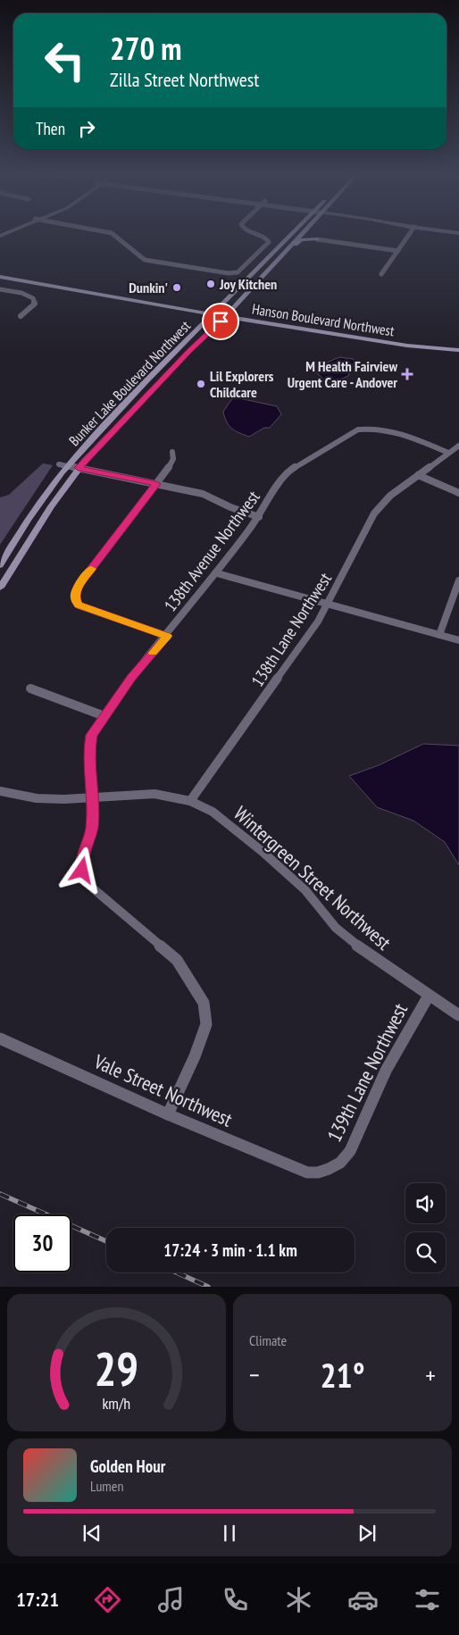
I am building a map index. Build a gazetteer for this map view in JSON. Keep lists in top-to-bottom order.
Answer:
{
  "streets": {
    "main road": ["Hanson Boulevard Northwest", "Bunker Lake Boulevard Northwest"],
    "street": [
      "138th Avenue Northwest",
      "138th Lane Northwest",
      "Wintergreen Street Northwest",
      "139th Lane Northwest",
      "Vale Street Northwest"
    ]
  },
  "crossings": [
    ["Hanson Boulevard Northwest", "Bunker Lake Boulevard Northwest"],
    ["138th Avenue Northwest", "138th Lane Northwest"],
    ["138th Avenue Northwest", "Wintergreen Street Northwest"],
    ["138th Avenue Northwest", "Vale Street Northwest"],
    ["138th Lane Northwest", "Wintergreen Street Northwest"],
    ["Wintergreen Street Northwest", "139th Lane Northwest"],
    ["139th Lane Northwest", "Vale Street Northwest"]
  ],
  "places": {
    "other": ["Joy Kitchen", "Dunkin'", "Lil Explorers Childcare"],
    "health": ["M Health Fairview Urgent Care - Andover"]
  },
  "page": {
    "turn": ["270 m", "Zilla Street Northwest"],
    "then": "Then",
    "limit": "30",
    "trip": "17:24 · 3 min · 1.1 km",
    "tile": "Climate",
    "heat": ["−", "21°", "+"],
    "song": ["Golden Hour", "Lumen"],
    "tabs": "17:21",
    "gauge": ["29", "km/h"]
  }
}
